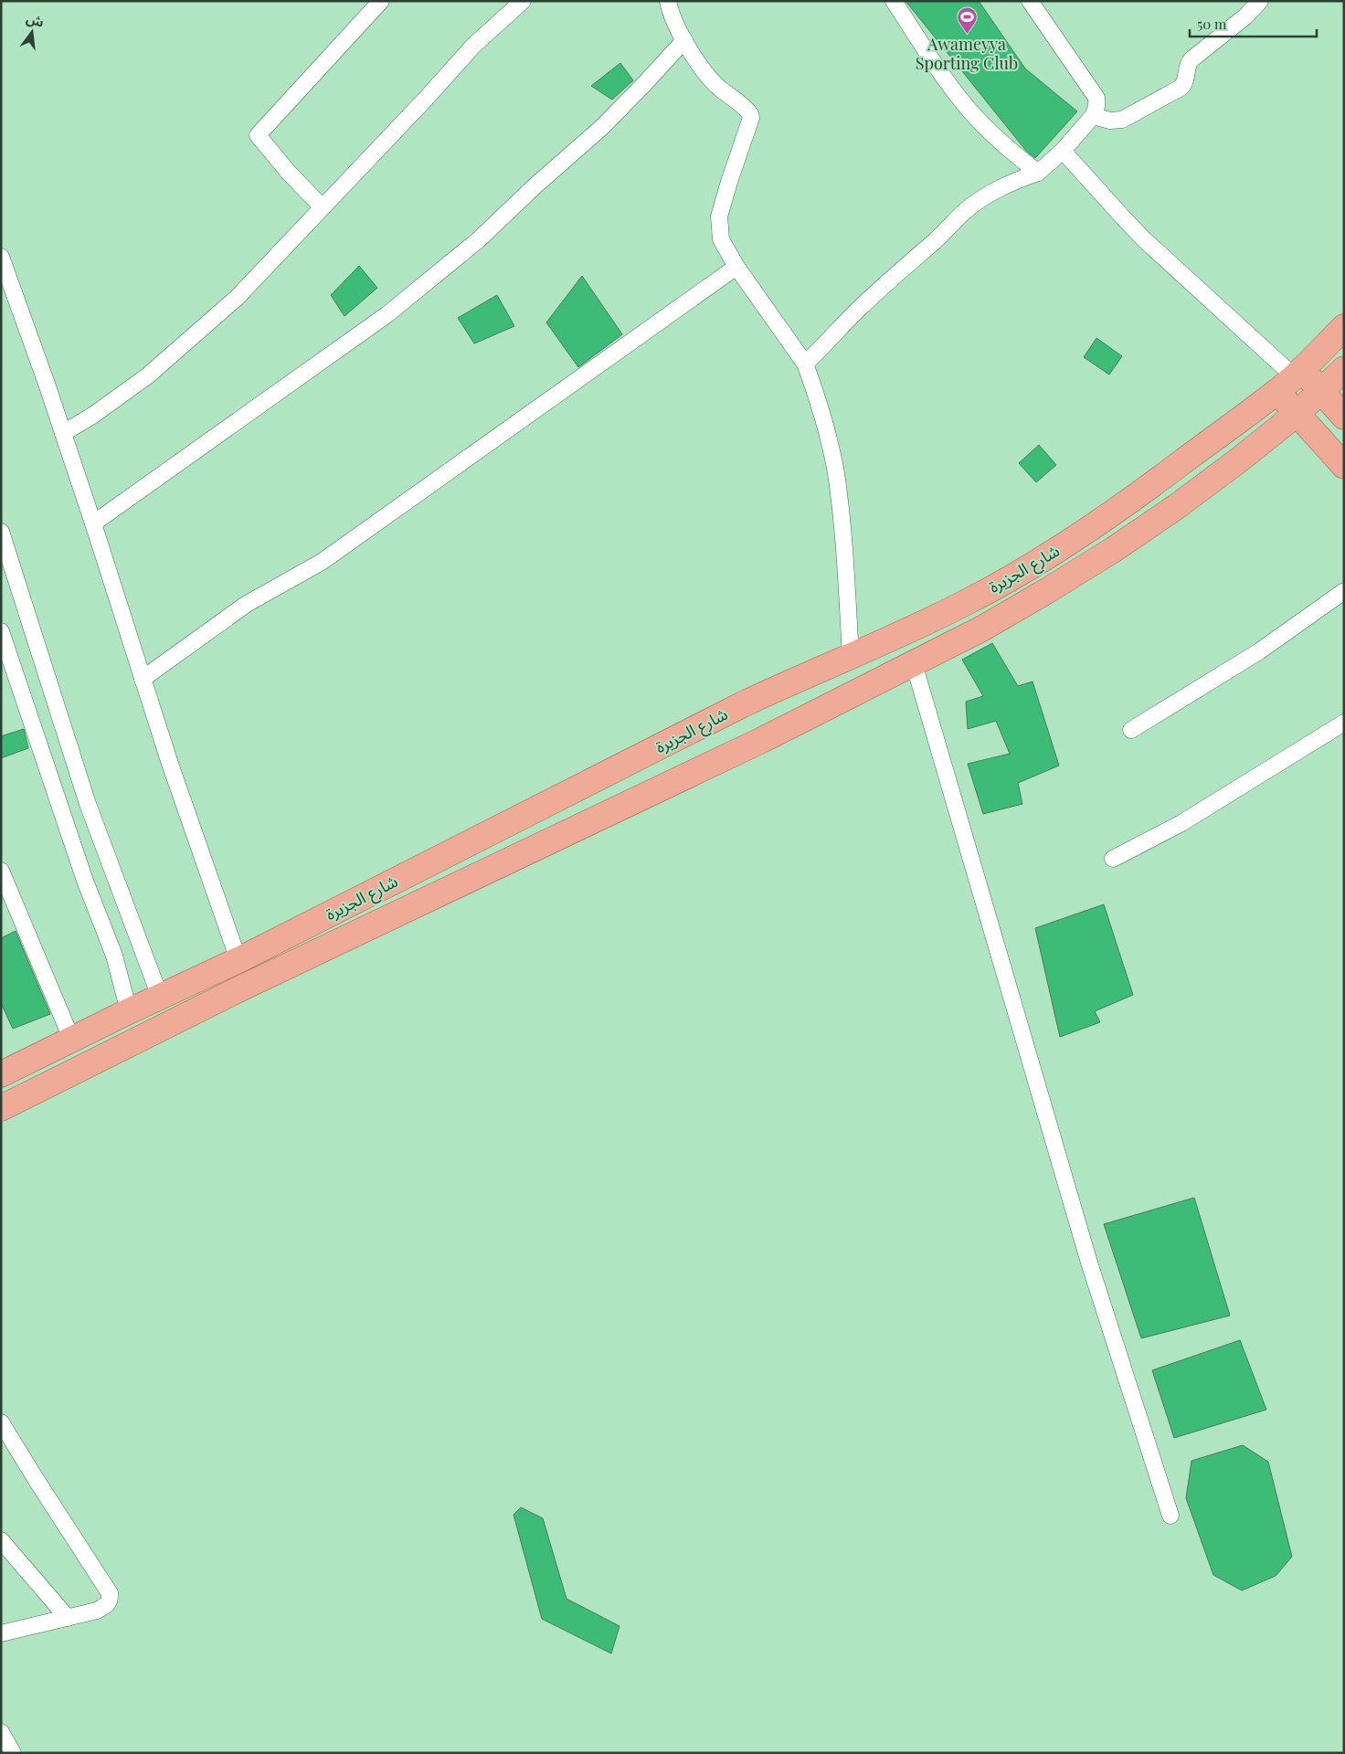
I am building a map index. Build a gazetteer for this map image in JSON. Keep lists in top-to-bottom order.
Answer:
{
  "streets": {
    "main road": ["شارع الجزيرة"]
  },
  "places": {
    "sports": ["Awameyya Sporting Club"]
  },
  "scale_bar": "50 m",
  "north": "top"
}
